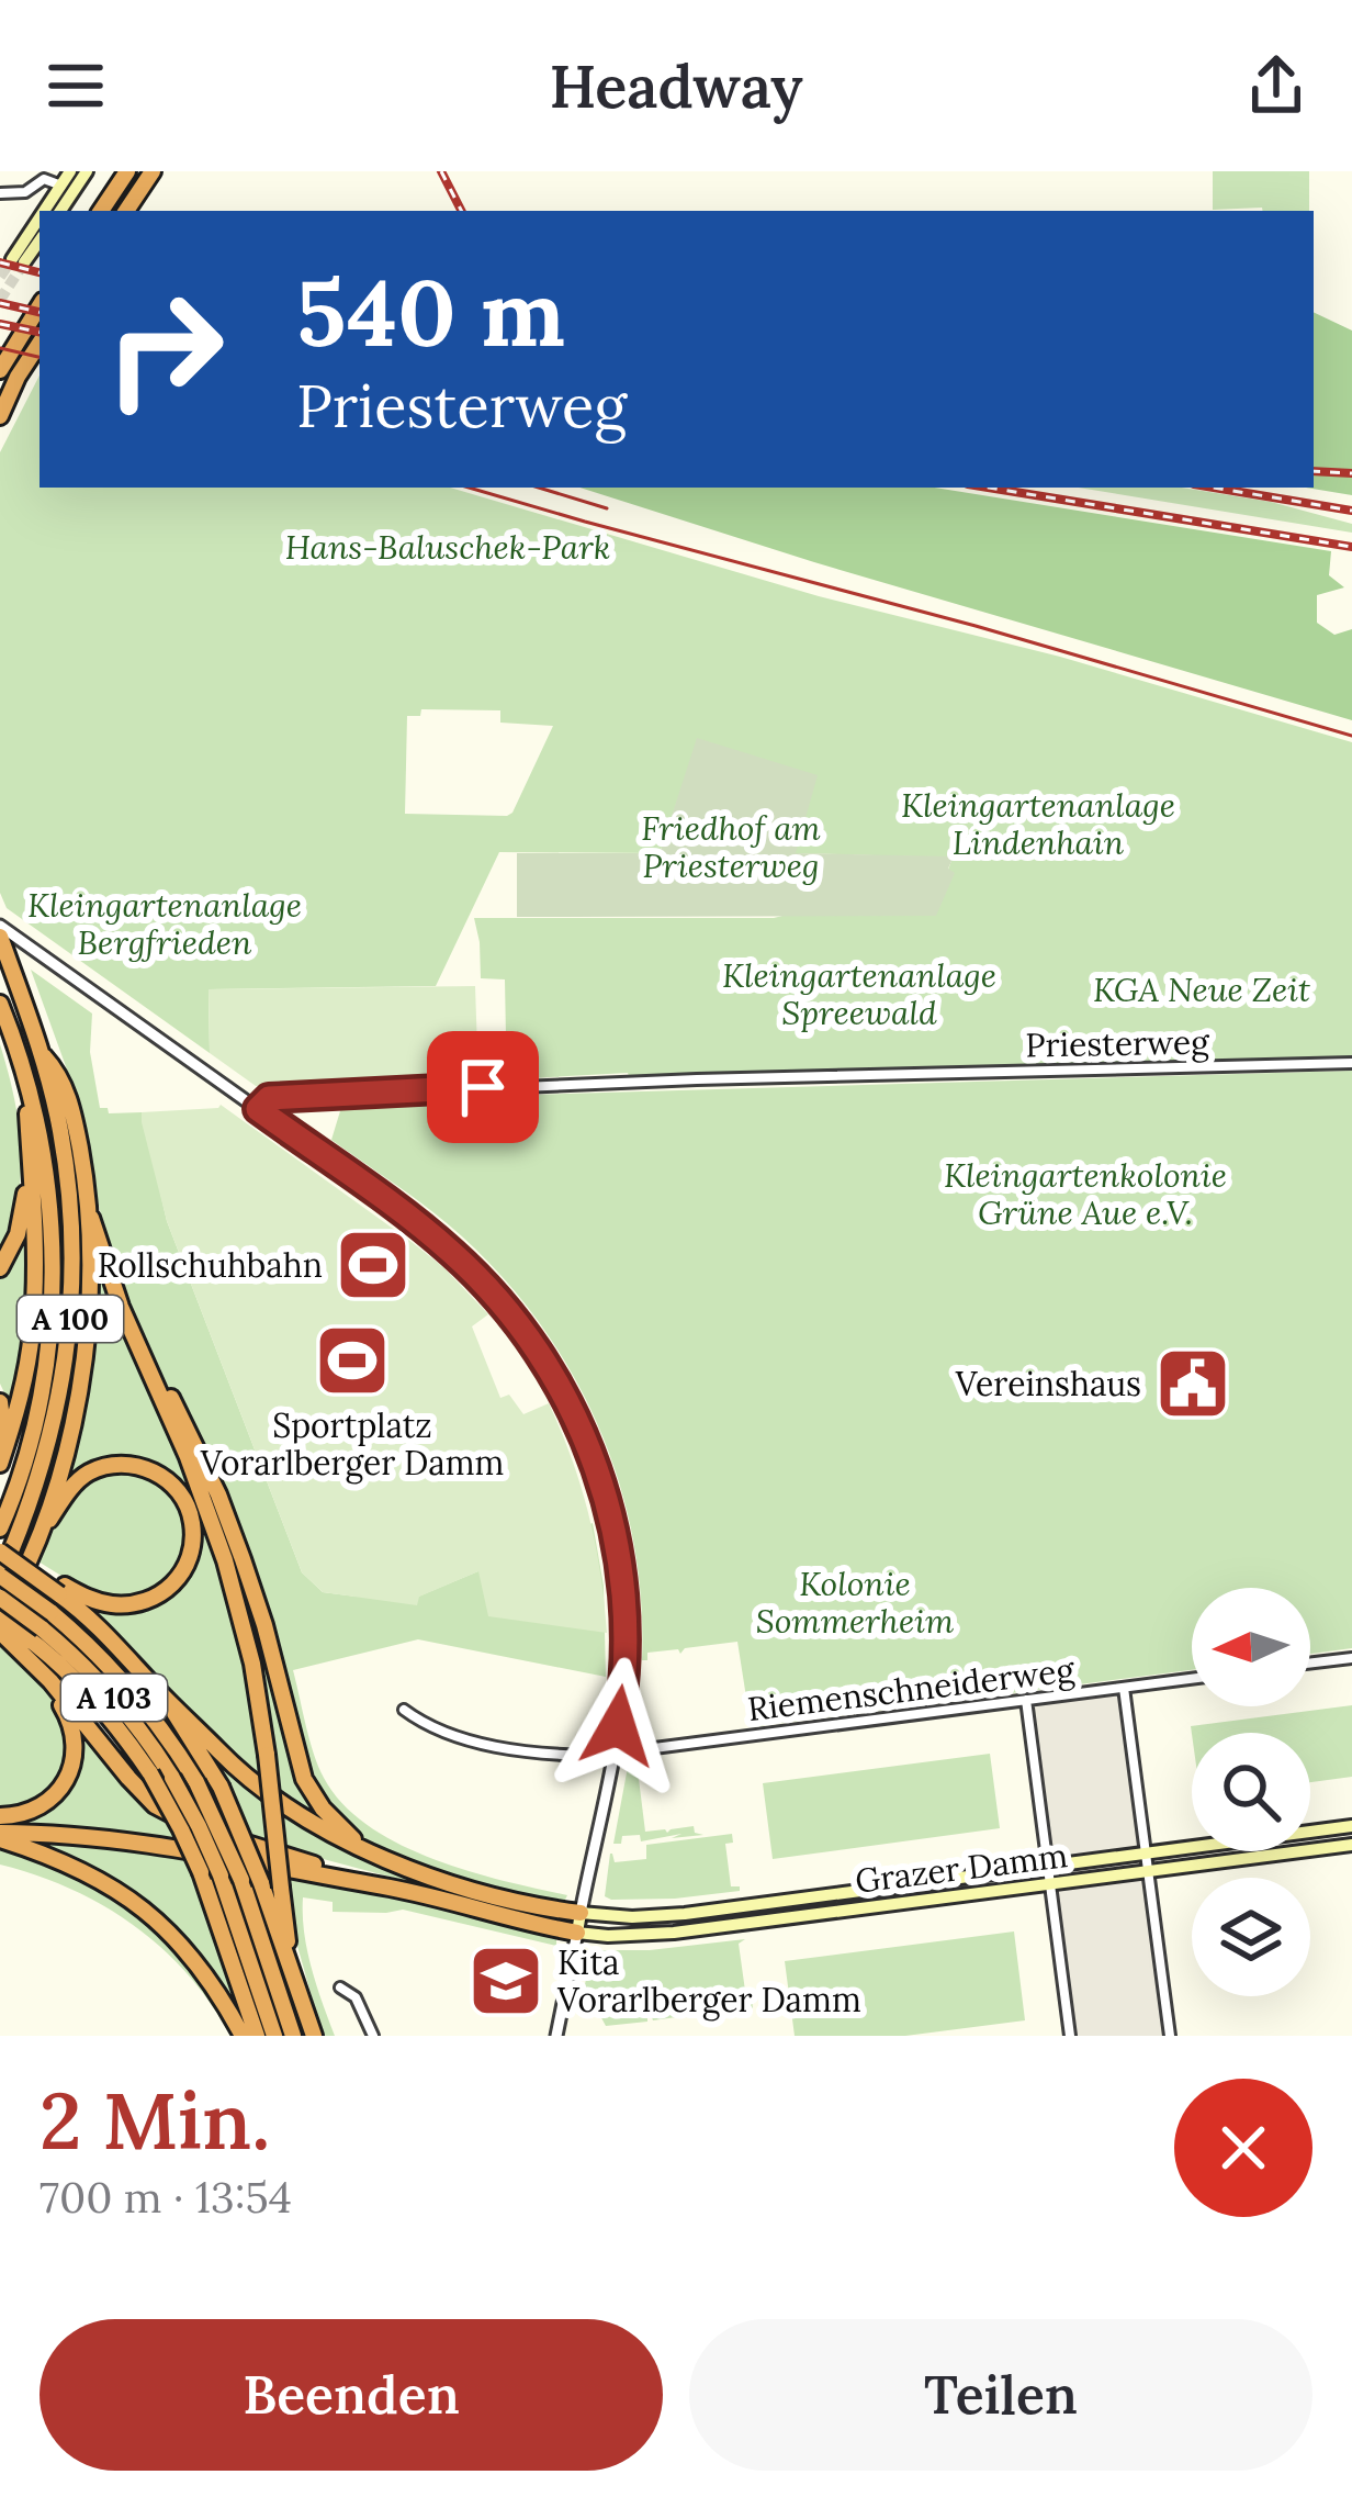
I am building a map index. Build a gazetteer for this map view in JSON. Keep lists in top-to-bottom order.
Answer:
{
  "streets": {
    "highway": ["A 100", "A 103"],
    "main road": ["Grazer Damm"],
    "street": ["Priesterweg", "Riemenschneiderweg"]
  },
  "crossings": [
    ["A 100", "A 103"]
  ],
  "parks": [
    "Hans-Baluschek-Park",
    "Kleingartenanlage Lindenhain",
    "Friedhof am Priesterweg",
    "Kleingartenanlage Bergfrieden",
    "Kleingartenanlage Spreewald",
    "KGA Neue Zeit",
    "Kleingartenkolonie Grüne Aue e.V.",
    "Kolonie Sommerheim"
  ],
  "places": {
    "sports": ["Rollschuhbahn", "Sportplatz Vorarlberger Damm"],
    "public building": ["Vereinshaus"],
    "school or university": ["Kita Vorarlberger Damm"]
  },
  "north": "left",
  "page": {
    "header": "Headway",
    "turn": ["540 m", "Priesterweg"],
    "heading": ["2 Min.", "700 m · 13:54"],
    "buttons": ["Beenden", "Teilen"]
  }
}
